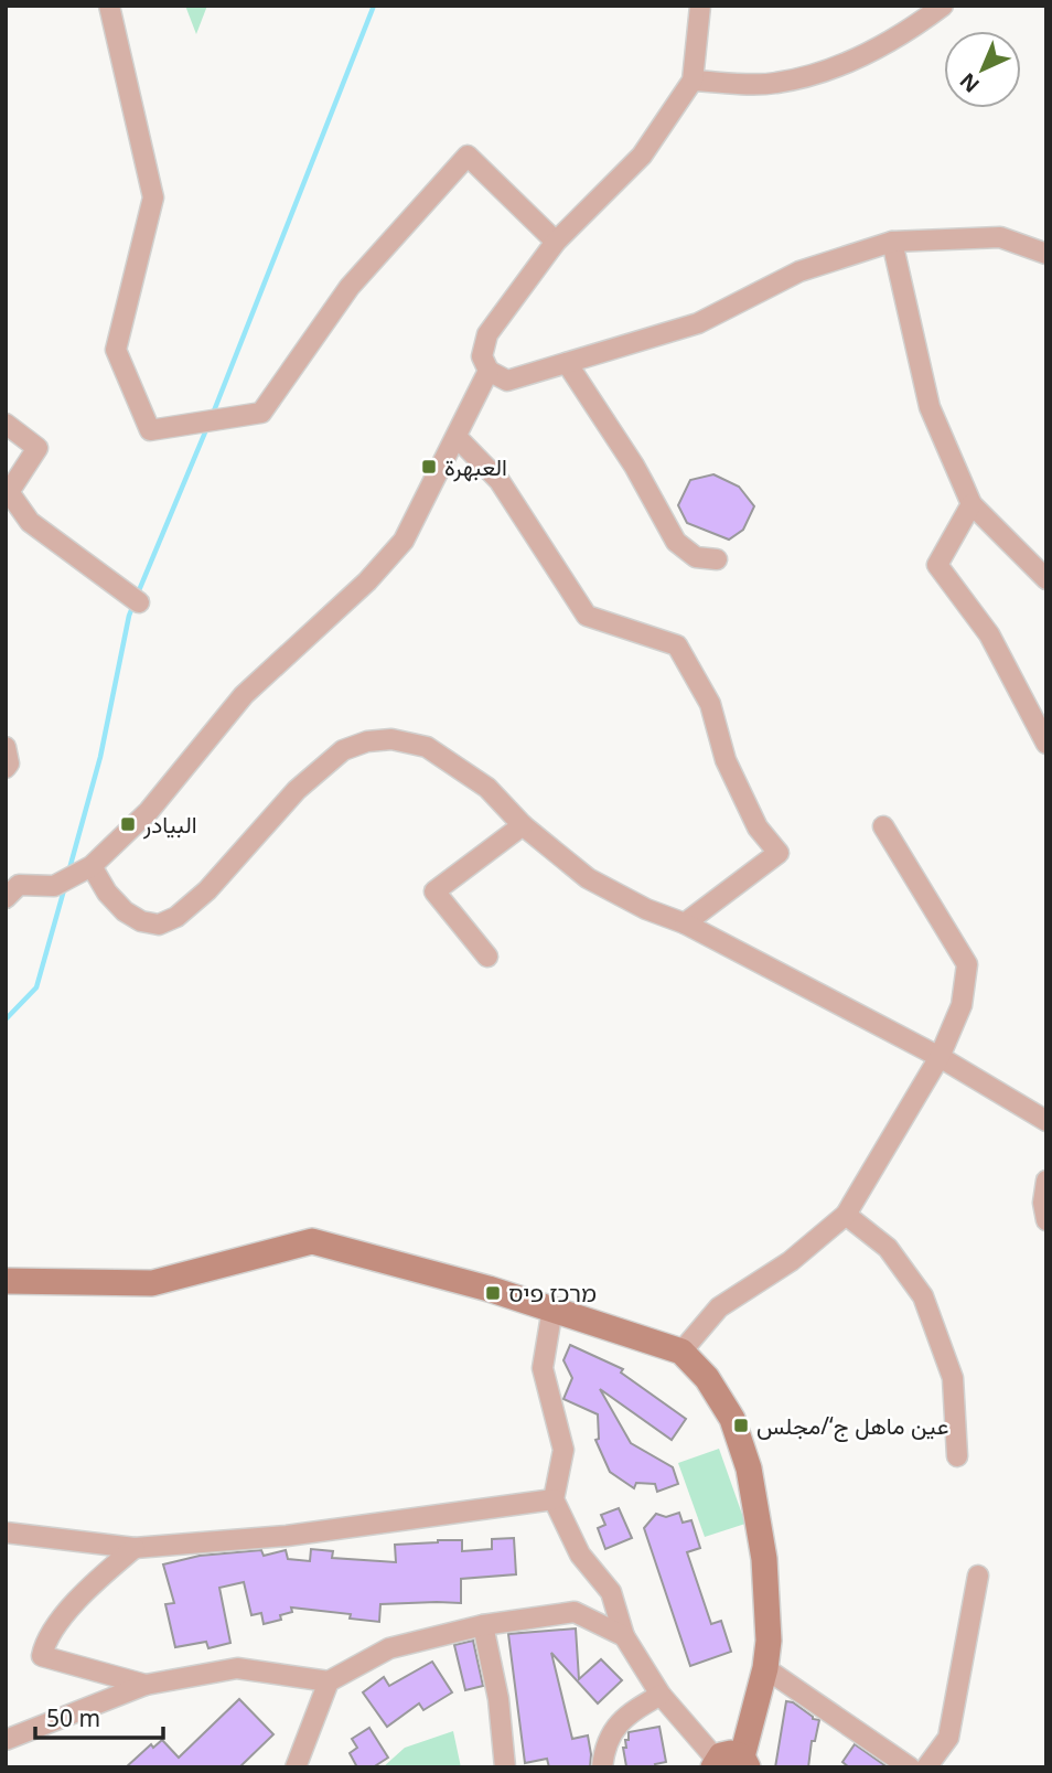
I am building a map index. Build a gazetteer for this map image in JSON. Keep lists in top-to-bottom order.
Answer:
{
  "places": {
    "transit": [
      "العبهرة",
      "البيادر",
      "מרכז פיס",
      "عين ماهل ج‘/مجلس"
    ]
  },
  "scale_bar": "50 m",
  "north": "bottom left"
}
